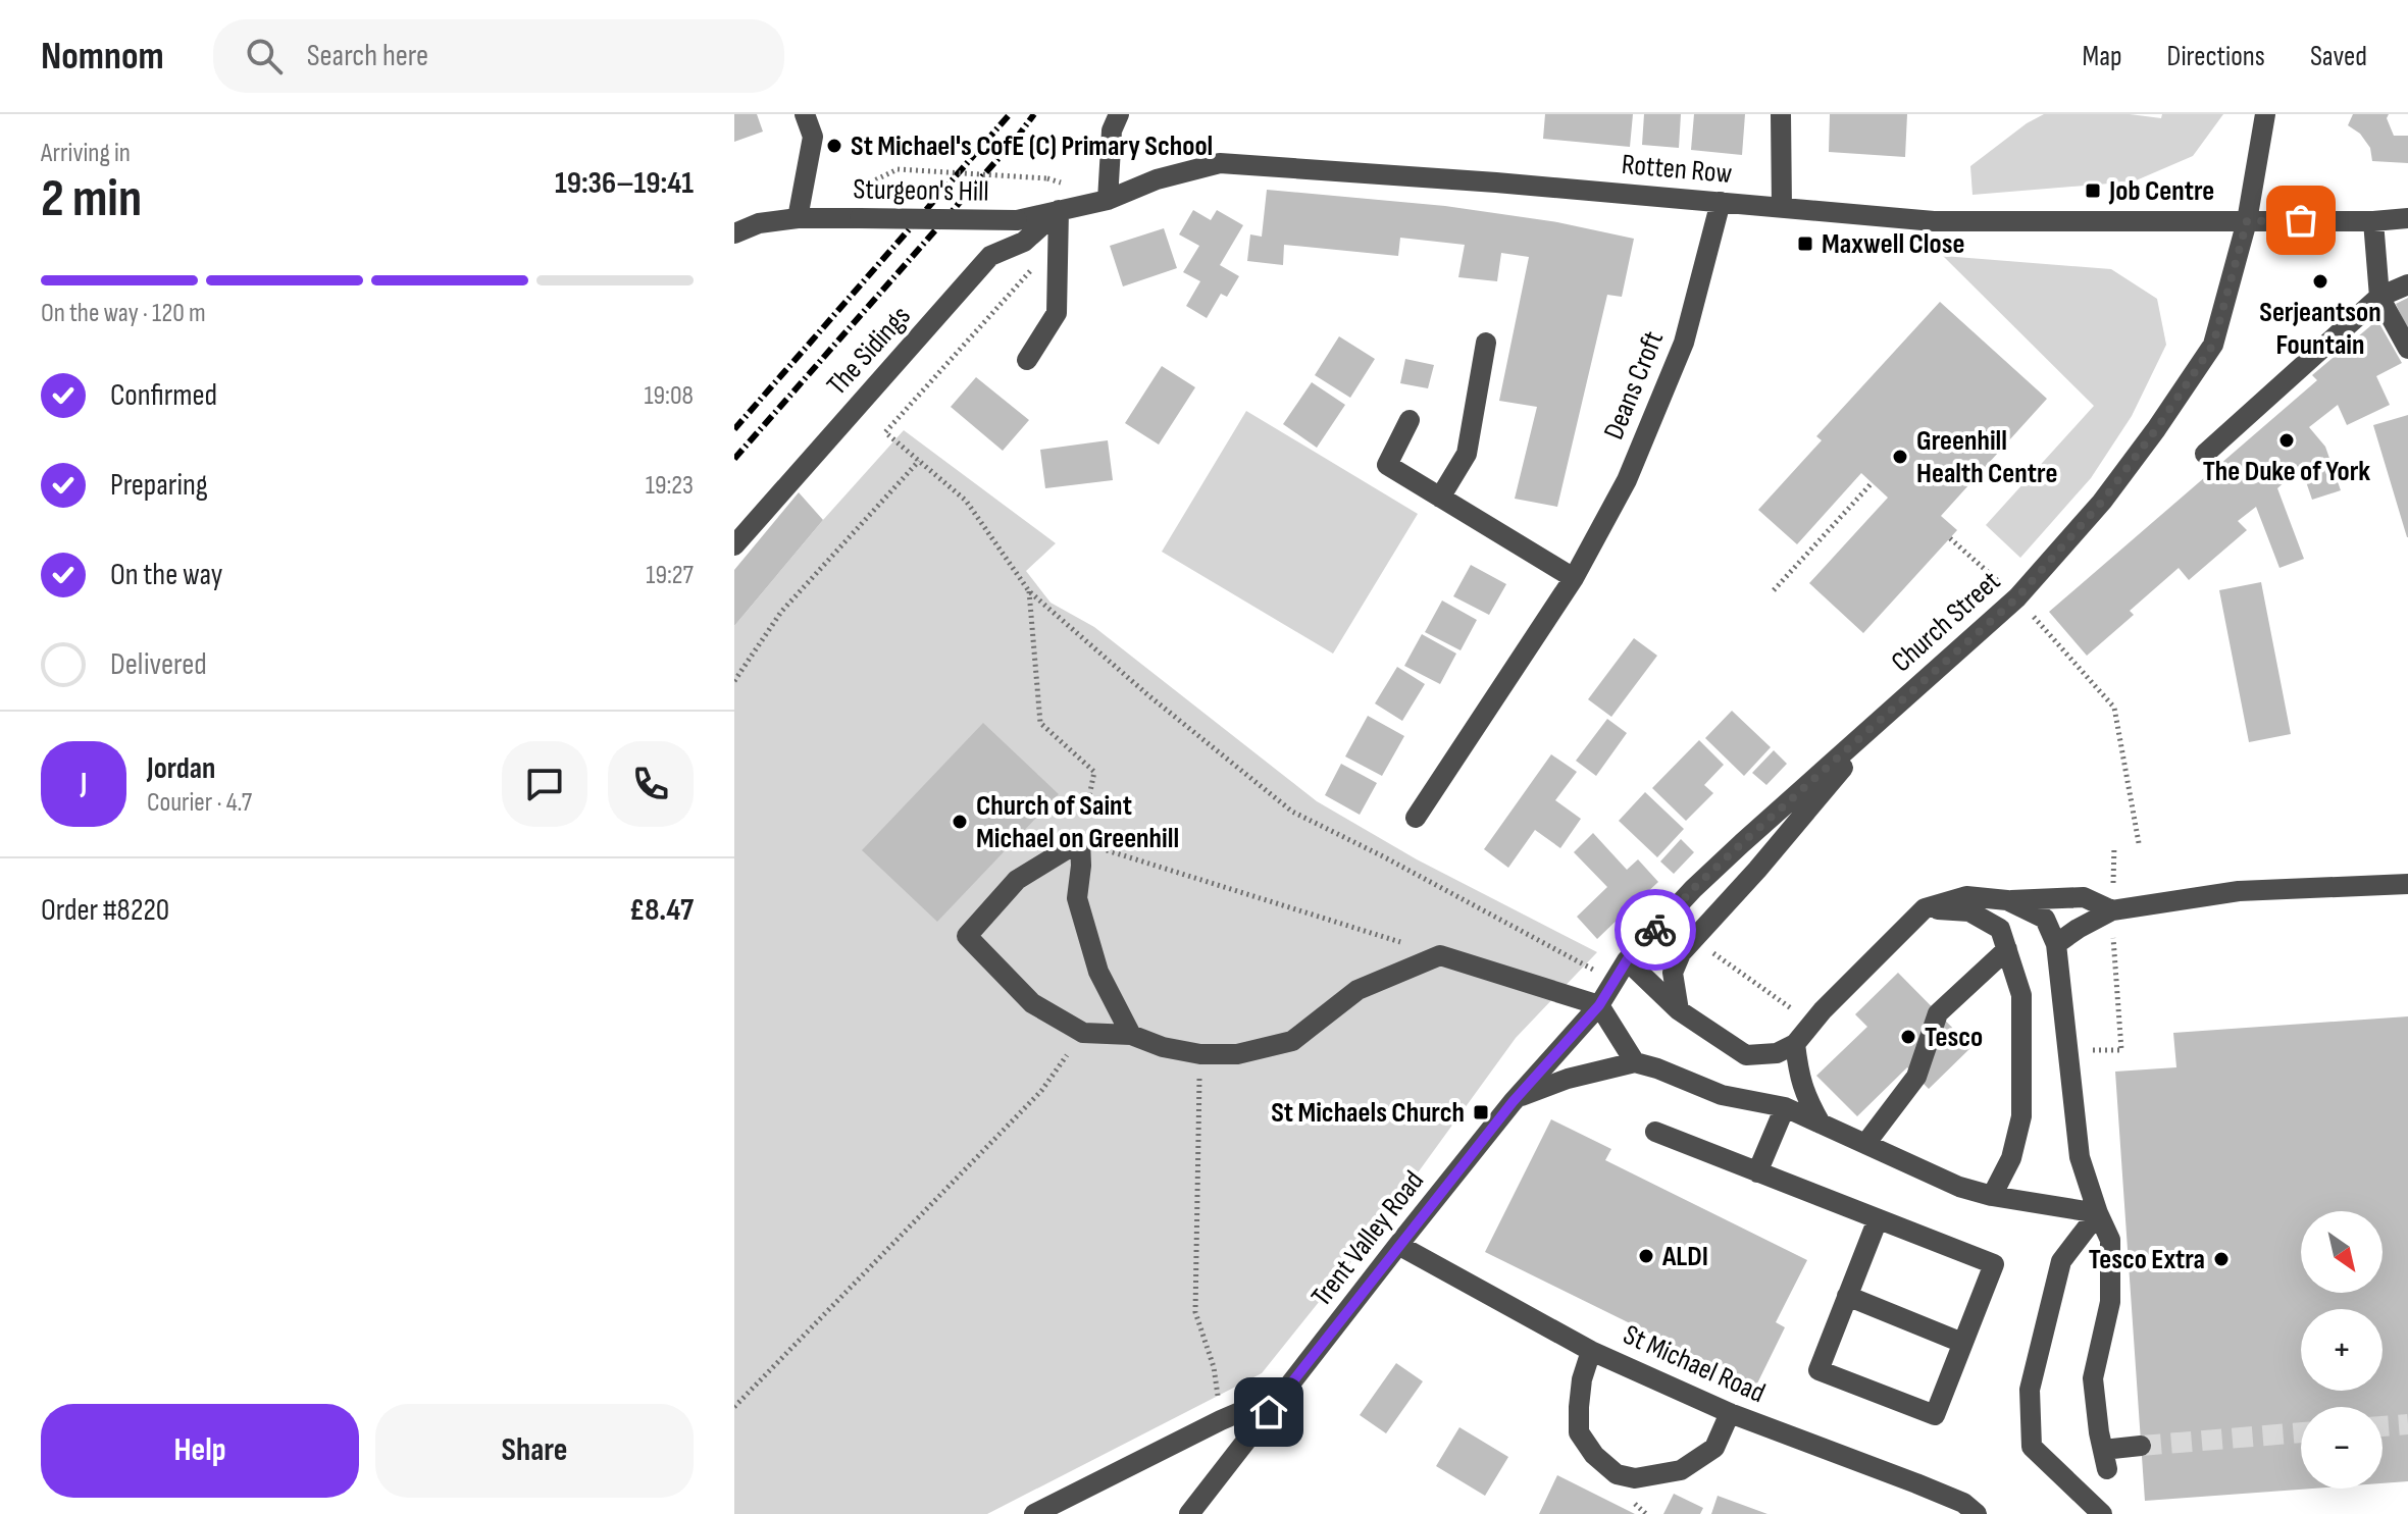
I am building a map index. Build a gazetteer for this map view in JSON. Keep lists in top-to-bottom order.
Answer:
{
  "streets": {
    "street": [
      "Rotten Row",
      "Sturgeon's Hill",
      "The Sidings",
      "Deans Croft",
      "Church Street",
      "Trent Valley Road",
      "St Michael Road"
    ]
  },
  "crossings": [
    ["Rotten Row", "Sturgeon's Hill"],
    ["Rotten Row", "Deans Croft"],
    ["Rotten Row", "Church Street"],
    ["Sturgeon's Hill", "The Sidings"],
    ["Church Street", "Trent Valley Road"],
    ["Trent Valley Road", "St Michael Road"]
  ],
  "places": {
    "other": [
      "St Michael's CofE (C) Primary School",
      "Serjeantson Fountain",
      "The Duke of York",
      "Greenhill Health Centre",
      "Church of Saint Michael on Greenhill",
      "Tesco",
      "ALDI",
      "Tesco Extra"
    ],
    "transit": ["Job Centre", "Maxwell Close", "St Michaels Church"]
  },
  "north": "bottom right",
  "page": {
    "header": "Nomnom",
    "search": "Search here",
    "nav": ["Map", "Directions", "Saved"],
    "heading": ["2 min", "Arriving in", "19:36–19:41"],
    "panel": [
      "Jordan",
      "Courier · 4.7",
      "Order #8220",
      "£8.47"
    ],
    "bar": "On the way · 120 m",
    "list": [
      ["Confirmed", "19:08"],
      ["Preparing", "19:23"],
      ["On the way", "19:27"],
      "Delivered"
    ],
    "round": "J",
    "map_buttons": ["+", "−"],
    "buttons": ["Help", "Share"]
  }
}
